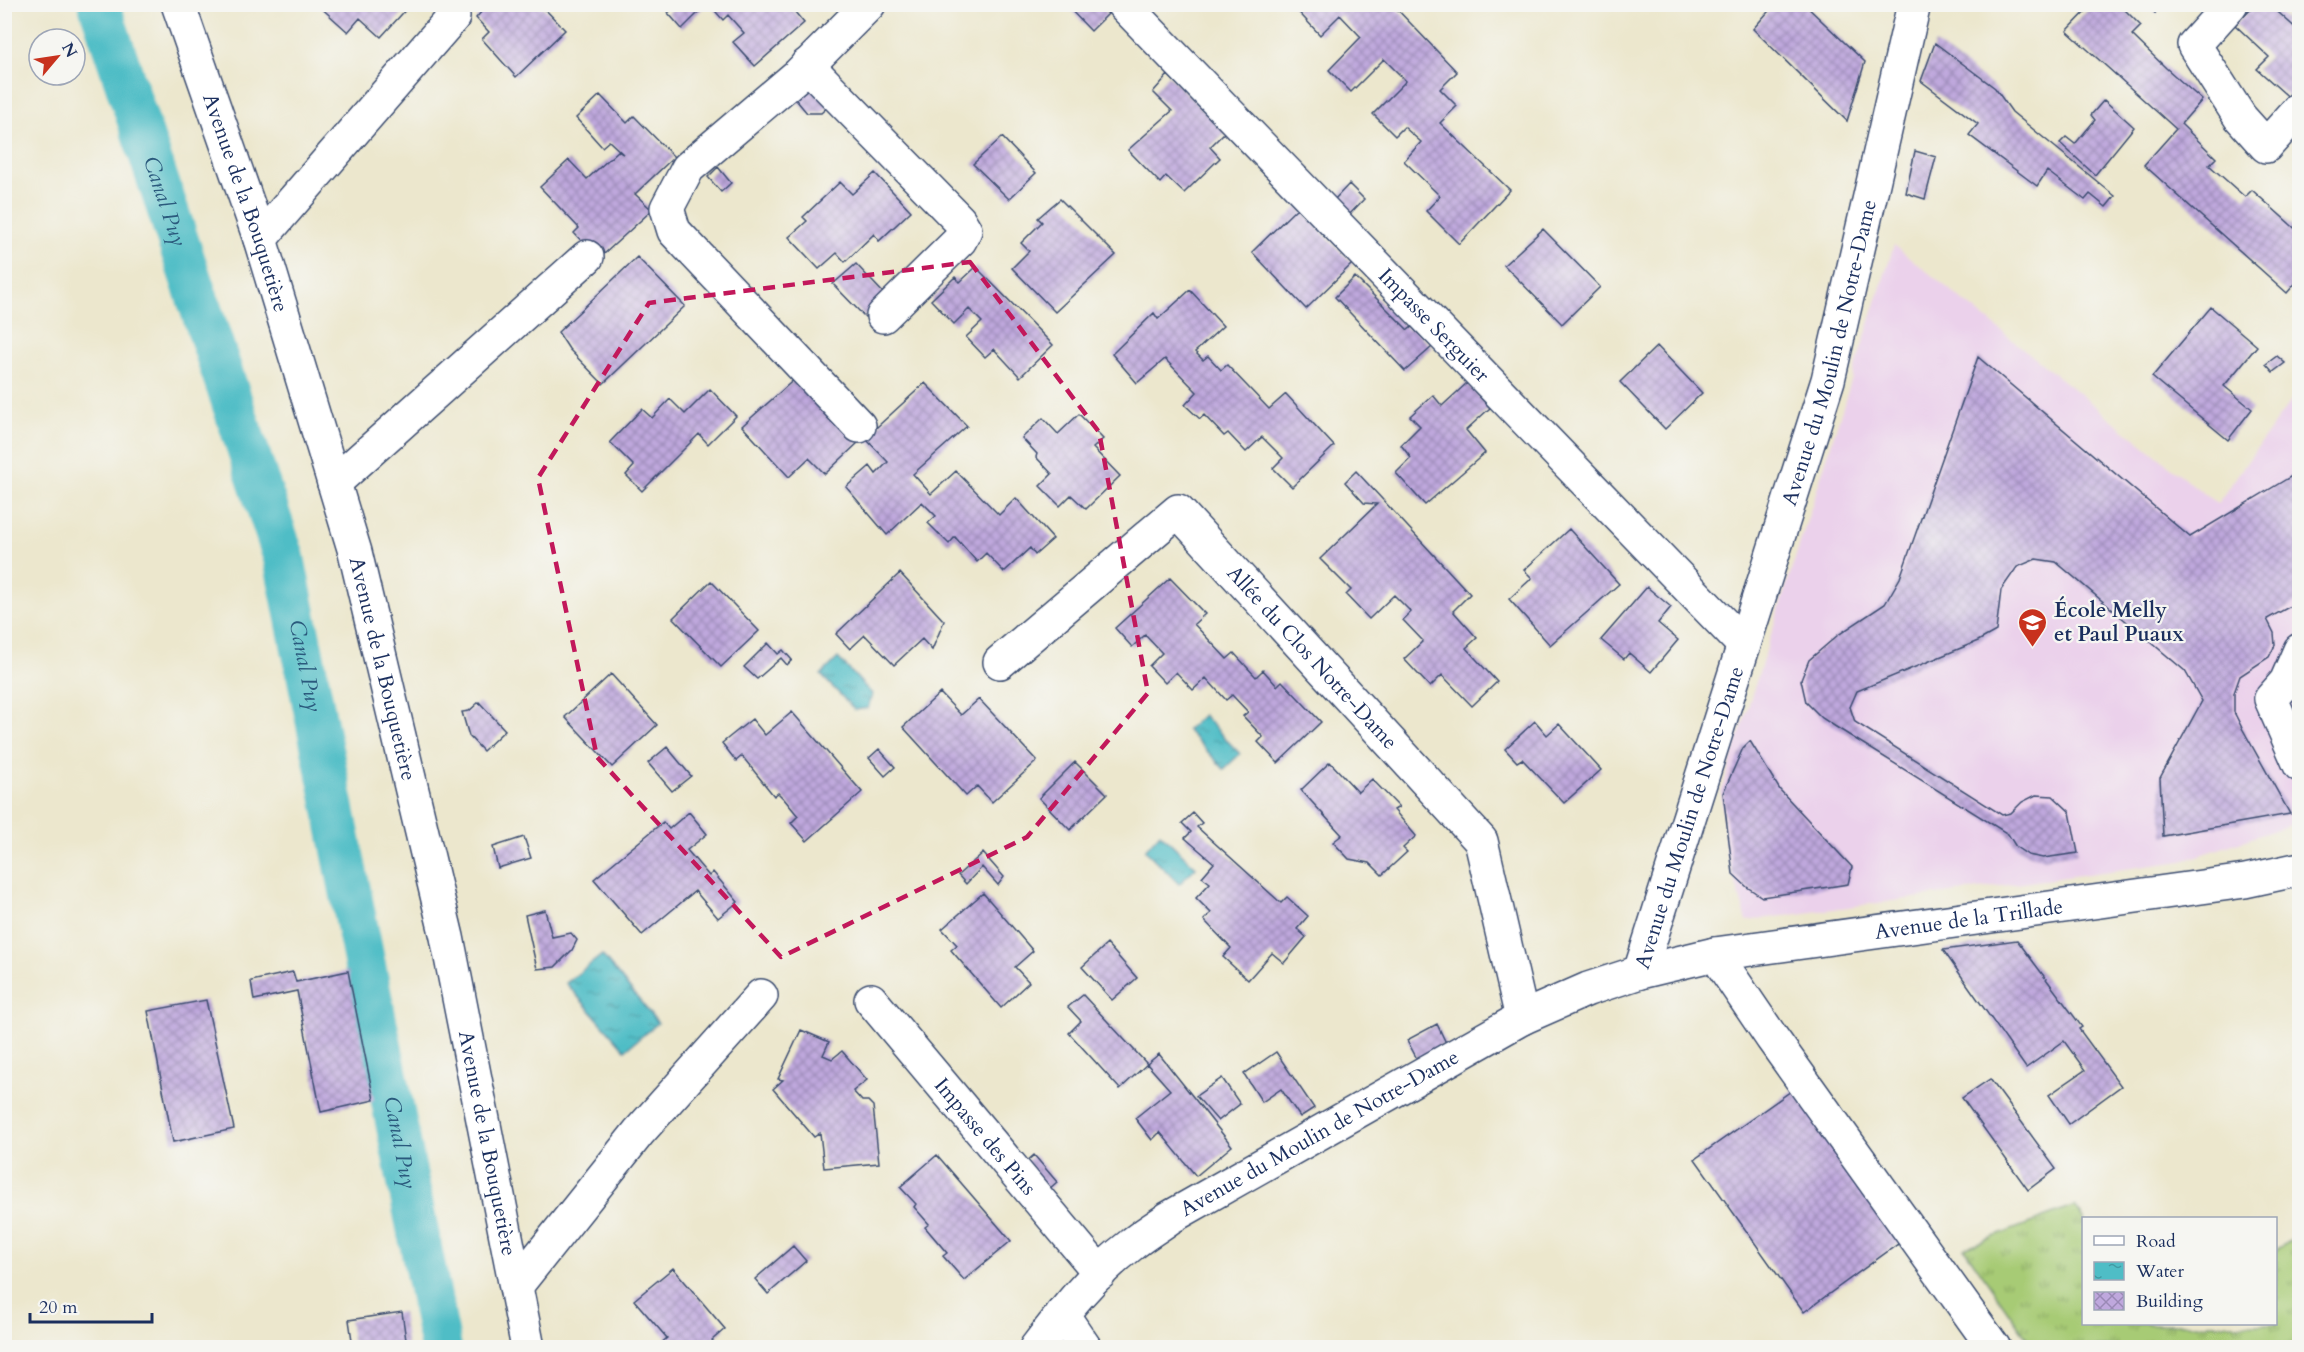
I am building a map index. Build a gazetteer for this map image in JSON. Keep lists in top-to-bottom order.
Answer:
{
  "streets": {
    "street": [
      "Avenue de la Bouquetière",
      "Impasse Serguier",
      "Avenue du Moulin de Notre-Dame",
      "Allée du Clos Notre-Dame",
      "Avenue de la Trillade",
      "Impasse des Pins"
    ]
  },
  "crossings": [
    ["Impasse Serguier", "Avenue du Moulin de Notre-Dame"],
    ["Avenue du Moulin de Notre-Dame", "Allée du Clos Notre-Dame"],
    ["Avenue du Moulin de Notre-Dame", "Avenue de la Trillade"],
    ["Avenue du Moulin de Notre-Dame", "Impasse des Pins"]
  ],
  "water": ["Canal Puy"],
  "places": {
    "school or university": ["École Melly et Paul Puaux"]
  },
  "legend": ["Road", "Water", "Building"],
  "scale_bar": "20 m",
  "north": "top right"
}
